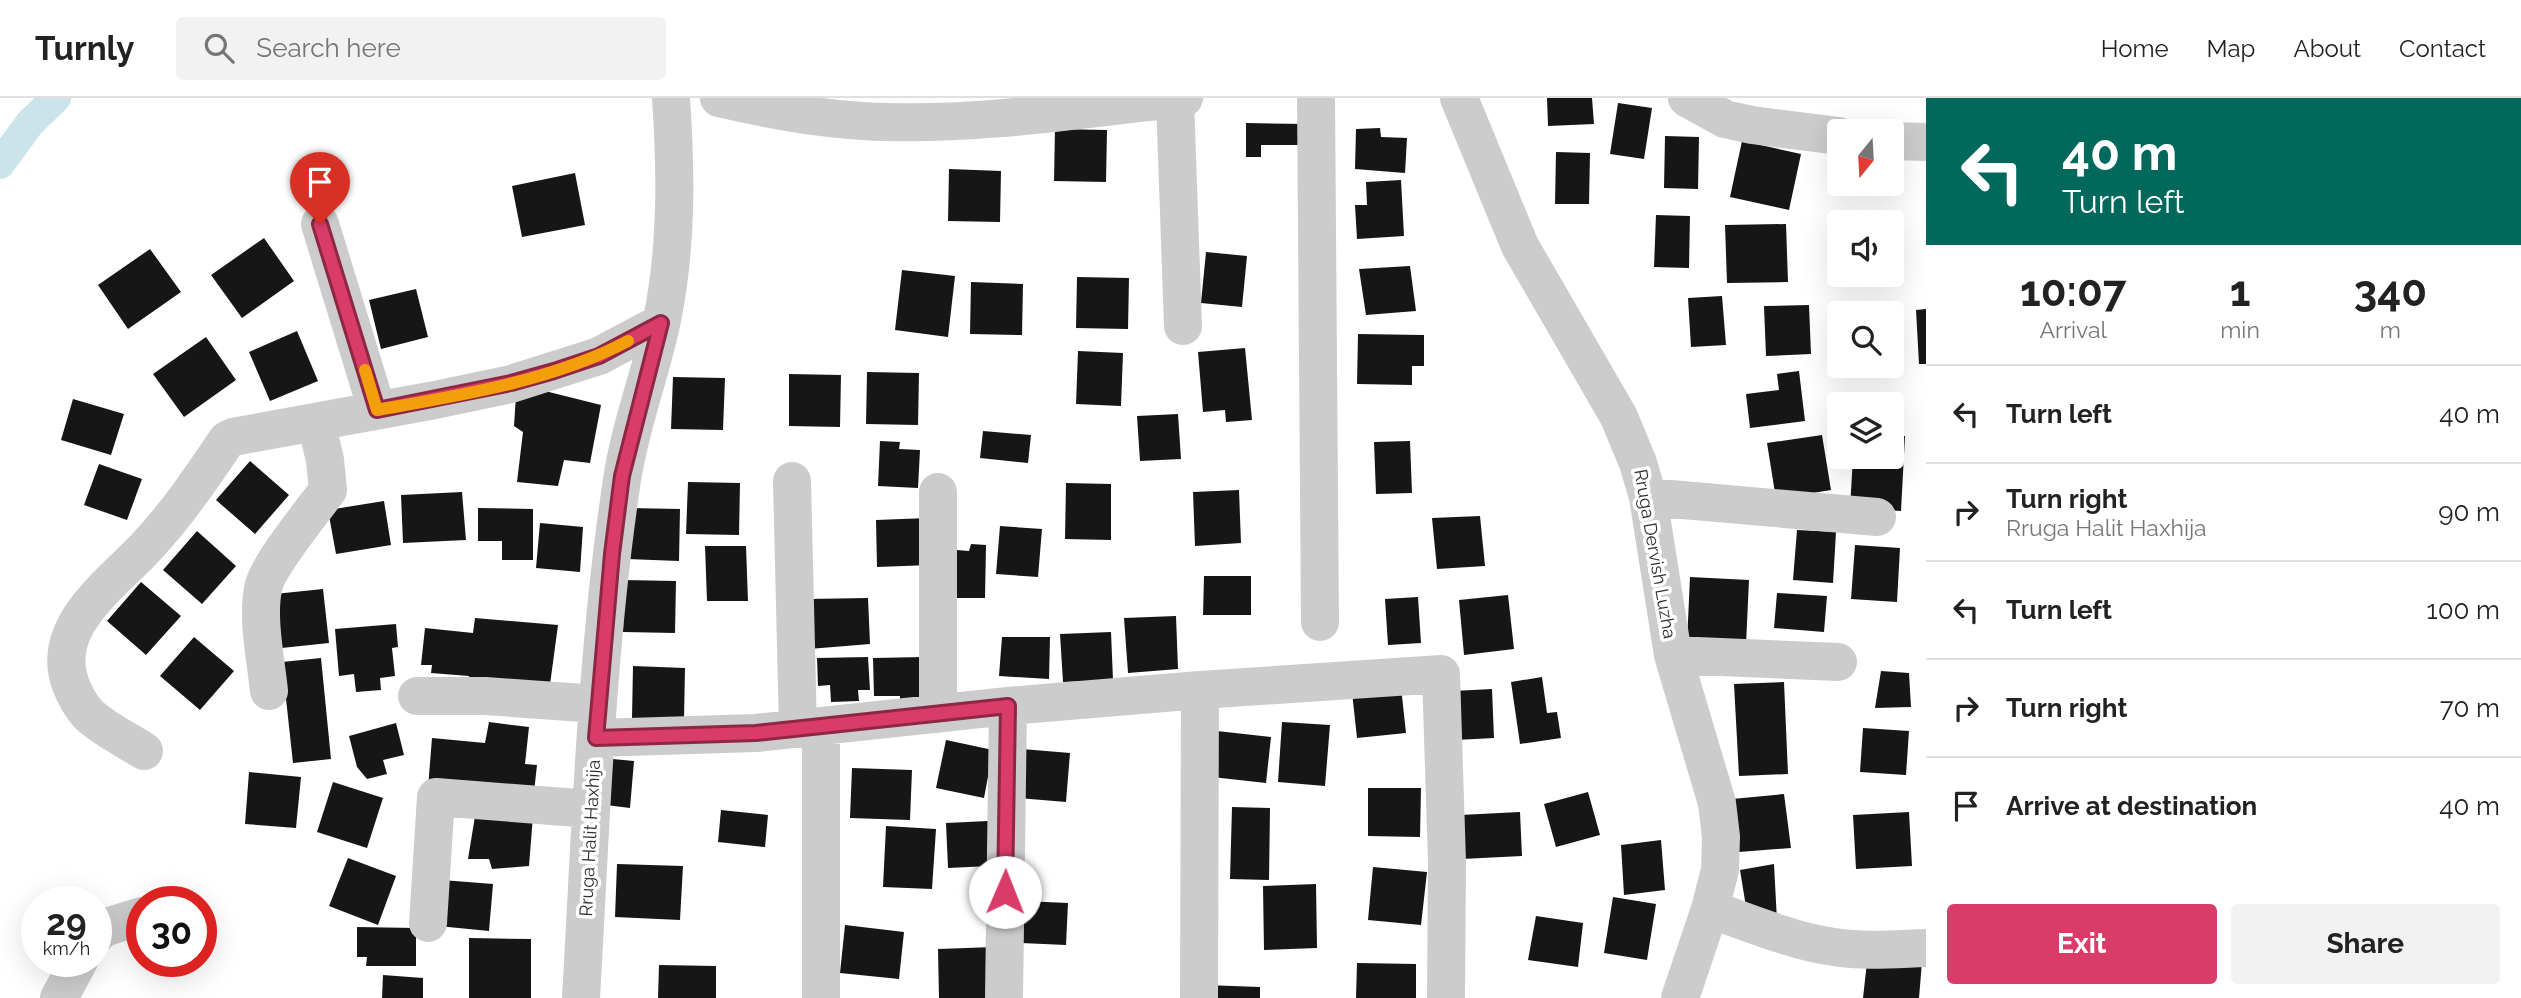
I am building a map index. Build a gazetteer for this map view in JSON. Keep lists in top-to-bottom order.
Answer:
{
  "streets": {
    "street": ["Rruga Dervish Luzha", "Rruga Halit Haxhija"]
  },
  "north": "bottom",
  "page": {
    "header": "Turnly",
    "search": "Search here",
    "nav": [
      "Home",
      "Map",
      "About",
      "Contact"
    ],
    "turn": ["40 m", "Turn left"],
    "eta": [
      "10:07",
      "Arrival",
      "1",
      "min",
      "340",
      "m"
    ],
    "list": [
      {
        "name": "Turn left",
        "value": "40 m"
      },
      {
        "name": "Turn right",
        "note": "Rruga Halit Haxhija",
        "value": "90 m"
      },
      {
        "name": "Turn left",
        "value": "100 m"
      },
      {
        "name": "Turn right",
        "value": "70 m"
      },
      {
        "name": "Arrive at destination",
        "value": "40 m"
      }
    ],
    "speed": "29 km/h",
    "limit": "30",
    "buttons": ["Exit", "Share"]
  }
}
